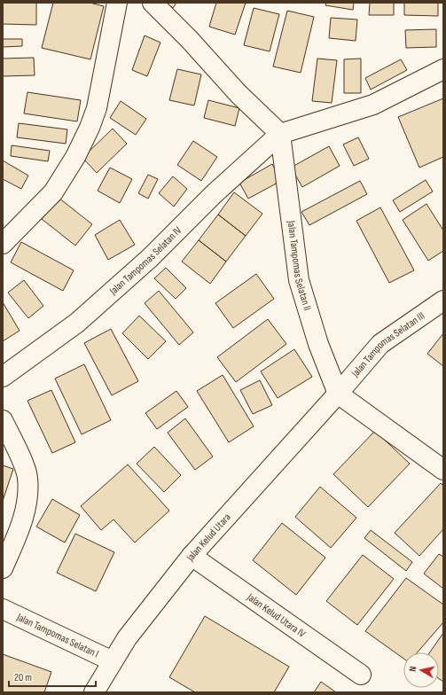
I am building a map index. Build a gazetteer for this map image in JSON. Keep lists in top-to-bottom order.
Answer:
{
  "streets": {
    "street": [
      "Jalan Tampomas Selatan IV",
      "Jalan Tampomas Selatan II",
      "Jalan Tampomas Selatan III",
      "Jalan Kelud Utara",
      "Jalan Kelud Utara IV",
      "Jalan Tampomas Selatan I"
    ]
  },
  "crossings": [
    ["Jalan Tampomas Selatan IV", "Jalan Tampomas Selatan II"],
    ["Jalan Tampomas Selatan II", "Jalan Tampomas Selatan III"],
    ["Jalan Tampomas Selatan II", "Jalan Kelud Utara"],
    ["Jalan Tampomas Selatan III", "Jalan Kelud Utara"],
    ["Jalan Kelud Utara", "Jalan Kelud Utara IV"],
    ["Jalan Kelud Utara", "Jalan Tampomas Selatan I"]
  ],
  "scale_bar": "20 m",
  "north": "left"
}
